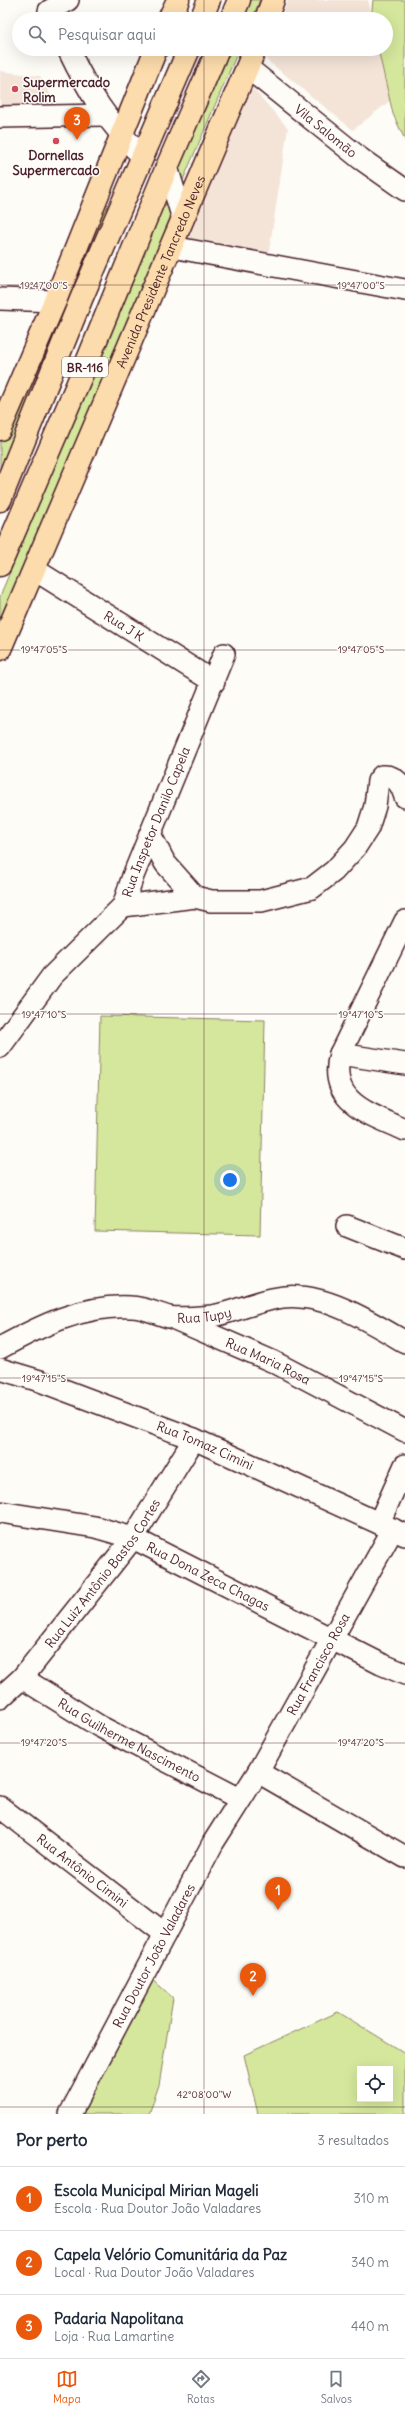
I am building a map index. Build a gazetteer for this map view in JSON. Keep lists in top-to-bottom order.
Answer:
{
  "streets": {
    "main road": ["Avenida Presidente Tancredo Neves", "BR-116"],
    "street": [
      "Vila Salomão",
      "Rua J K",
      "Rua Inspetor Danilo Capela",
      "Rua Tupy",
      "Rua Maria Rosa",
      "Rua Tomaz Cimini",
      "Rua Luiz Antônio Bastos Cortes",
      "Rua Dona Zeca Chagas",
      "Rua Francisco Rosa",
      "Rua Guilherme Nascimento",
      "Rua Antônio Cimini",
      "Rua Doutor João Valadares"
    ]
  },
  "crossings": [
    ["Vila Salomão", "Avenida Presidente Tancredo Neves"],
    ["Avenida Presidente Tancredo Neves", "Rua J K"],
    ["Rua J K", "Rua Inspetor Danilo Capela"],
    ["Rua Tupy", "Rua Maria Rosa"],
    ["Rua Tomaz Cimini", "Rua Luiz Antônio Bastos Cortes"],
    ["Rua Tomaz Cimini", "Rua Francisco Rosa"],
    ["Rua Luiz Antônio Bastos Cortes", "Rua Dona Zeca Chagas"],
    ["Rua Luiz Antônio Bastos Cortes", "Rua Guilherme Nascimento"],
    ["Rua Dona Zeca Chagas", "Rua Francisco Rosa"],
    ["Rua Francisco Rosa", "Rua Guilherme Nascimento"],
    ["Rua Francisco Rosa", "Rua Doutor João Valadares"],
    ["Rua Guilherme Nascimento", "Rua Doutor João Valadares"],
    ["Rua Antônio Cimini", "Rua Doutor João Valadares"]
  ],
  "places": ["Supermercado Rolim", "Dornellas Supermercado"],
  "page": {
    "search": "Pesquisar aqui",
    "pins": ["3", "1", "2"],
    "heading": ["Por perto", "3 resultados"],
    "list": [
      {
        "mark": "1",
        "name": "Escola Municipal Mirian Mageli",
        "note": "Escola · Rua Doutor João Valadares",
        "value": "310 m"
      },
      {
        "mark": "2",
        "name": "Capela Velório Comunitária da Paz",
        "note": "Local · Rua Doutor João Valadares",
        "value": "340 m"
      },
      {
        "mark": "3",
        "name": "Padaria Napolitana",
        "note": "Loja · Rua Lamartine",
        "value": "440 m"
      }
    ],
    "nav": ["Mapa", "Rotas", "Salvos"]
  },
  "coordinates": [
    "19°47'00\"S",
    "19°47'05\"S",
    "19°47'10\"S",
    "19°47'15\"S",
    "19°47'20\"S",
    "42°08'00\"W"
  ]
}
